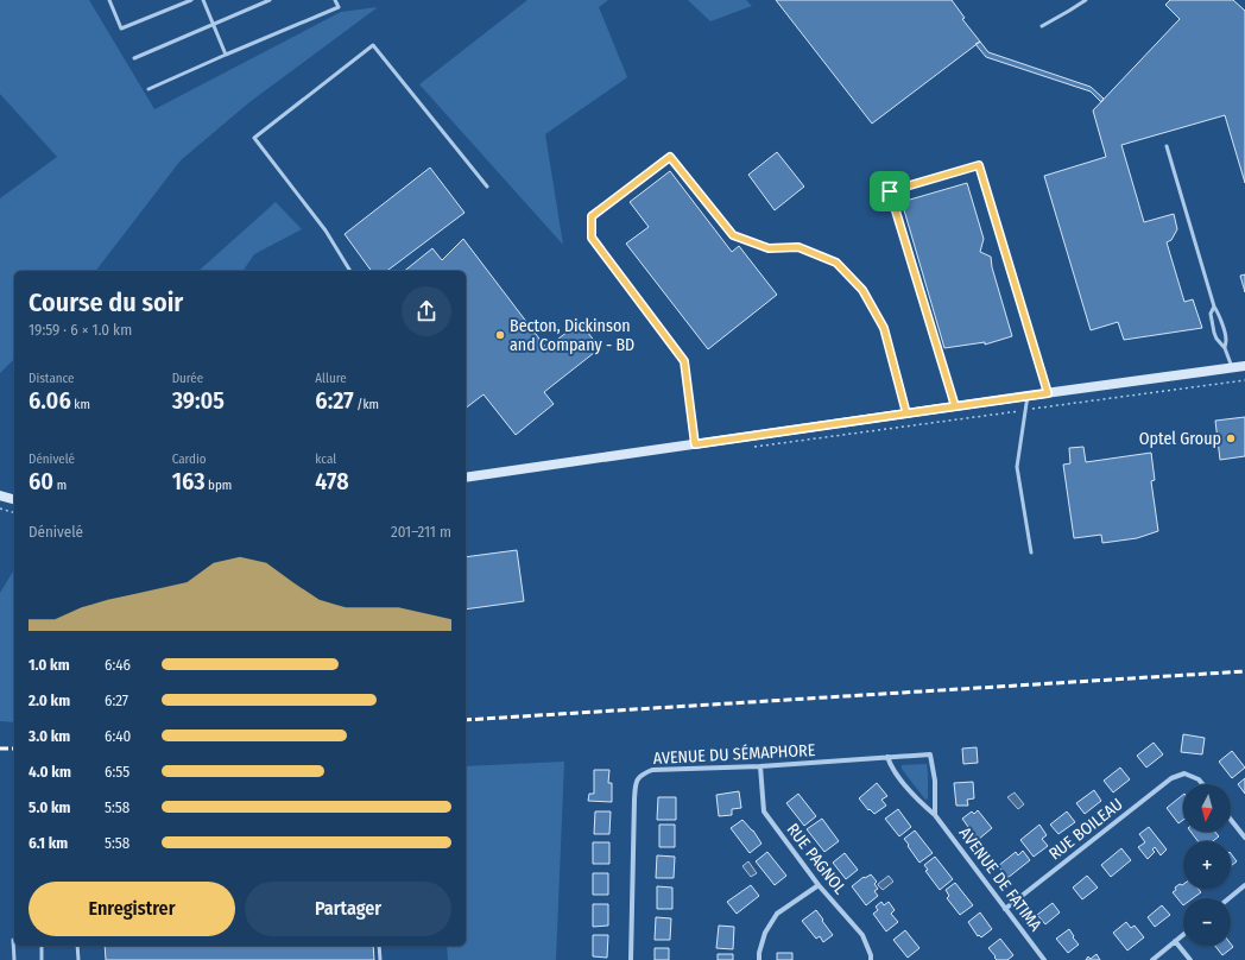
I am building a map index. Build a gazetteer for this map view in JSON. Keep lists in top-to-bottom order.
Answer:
{
  "streets": {
    "street": [
      "AVENUE DU SÉMAPHORE",
      "RUE BOILEAU",
      "RUE PAGNOL",
      "AVENUE DE FATIMA"
    ]
  },
  "crossings": [
    ["AVENUE DU SÉMAPHORE", "RUE PAGNOL"],
    ["AVENUE DU SÉMAPHORE", "AVENUE DE FATIMA"],
    ["RUE BOILEAU", "AVENUE DE FATIMA"]
  ],
  "places": ["Becton, Dickinson and Company - BD", "Optel Group"],
  "north": "bottom",
  "page": {
    "heading": ["Course du soir", "19:59 · 6 × 1.0 km"],
    "stats": [
      ["Distance", "6.06 km"],
      ["Durée", "39:05"],
      ["Allure", "6:27 /km"],
      ["Dénivelé", "60 m"],
      ["Cardio", "163 bpm"],
      ["kcal", "478"]
    ],
    "chart": ["Dénivelé", "201–211 m"],
    "list": [
      {
        "name": "1.0 km",
        "note": "6:46"
      },
      {
        "name": "2.0 km",
        "note": "6:27"
      },
      {
        "name": "3.0 km",
        "note": "6:40"
      },
      {
        "name": "4.0 km",
        "note": "6:55"
      },
      {
        "name": "5.0 km",
        "note": "5:58"
      },
      {
        "name": "6.1 km",
        "note": "5:58"
      }
    ],
    "map_buttons": ["+", "−"],
    "buttons": ["Enregistrer", "Partager"]
  }
}
